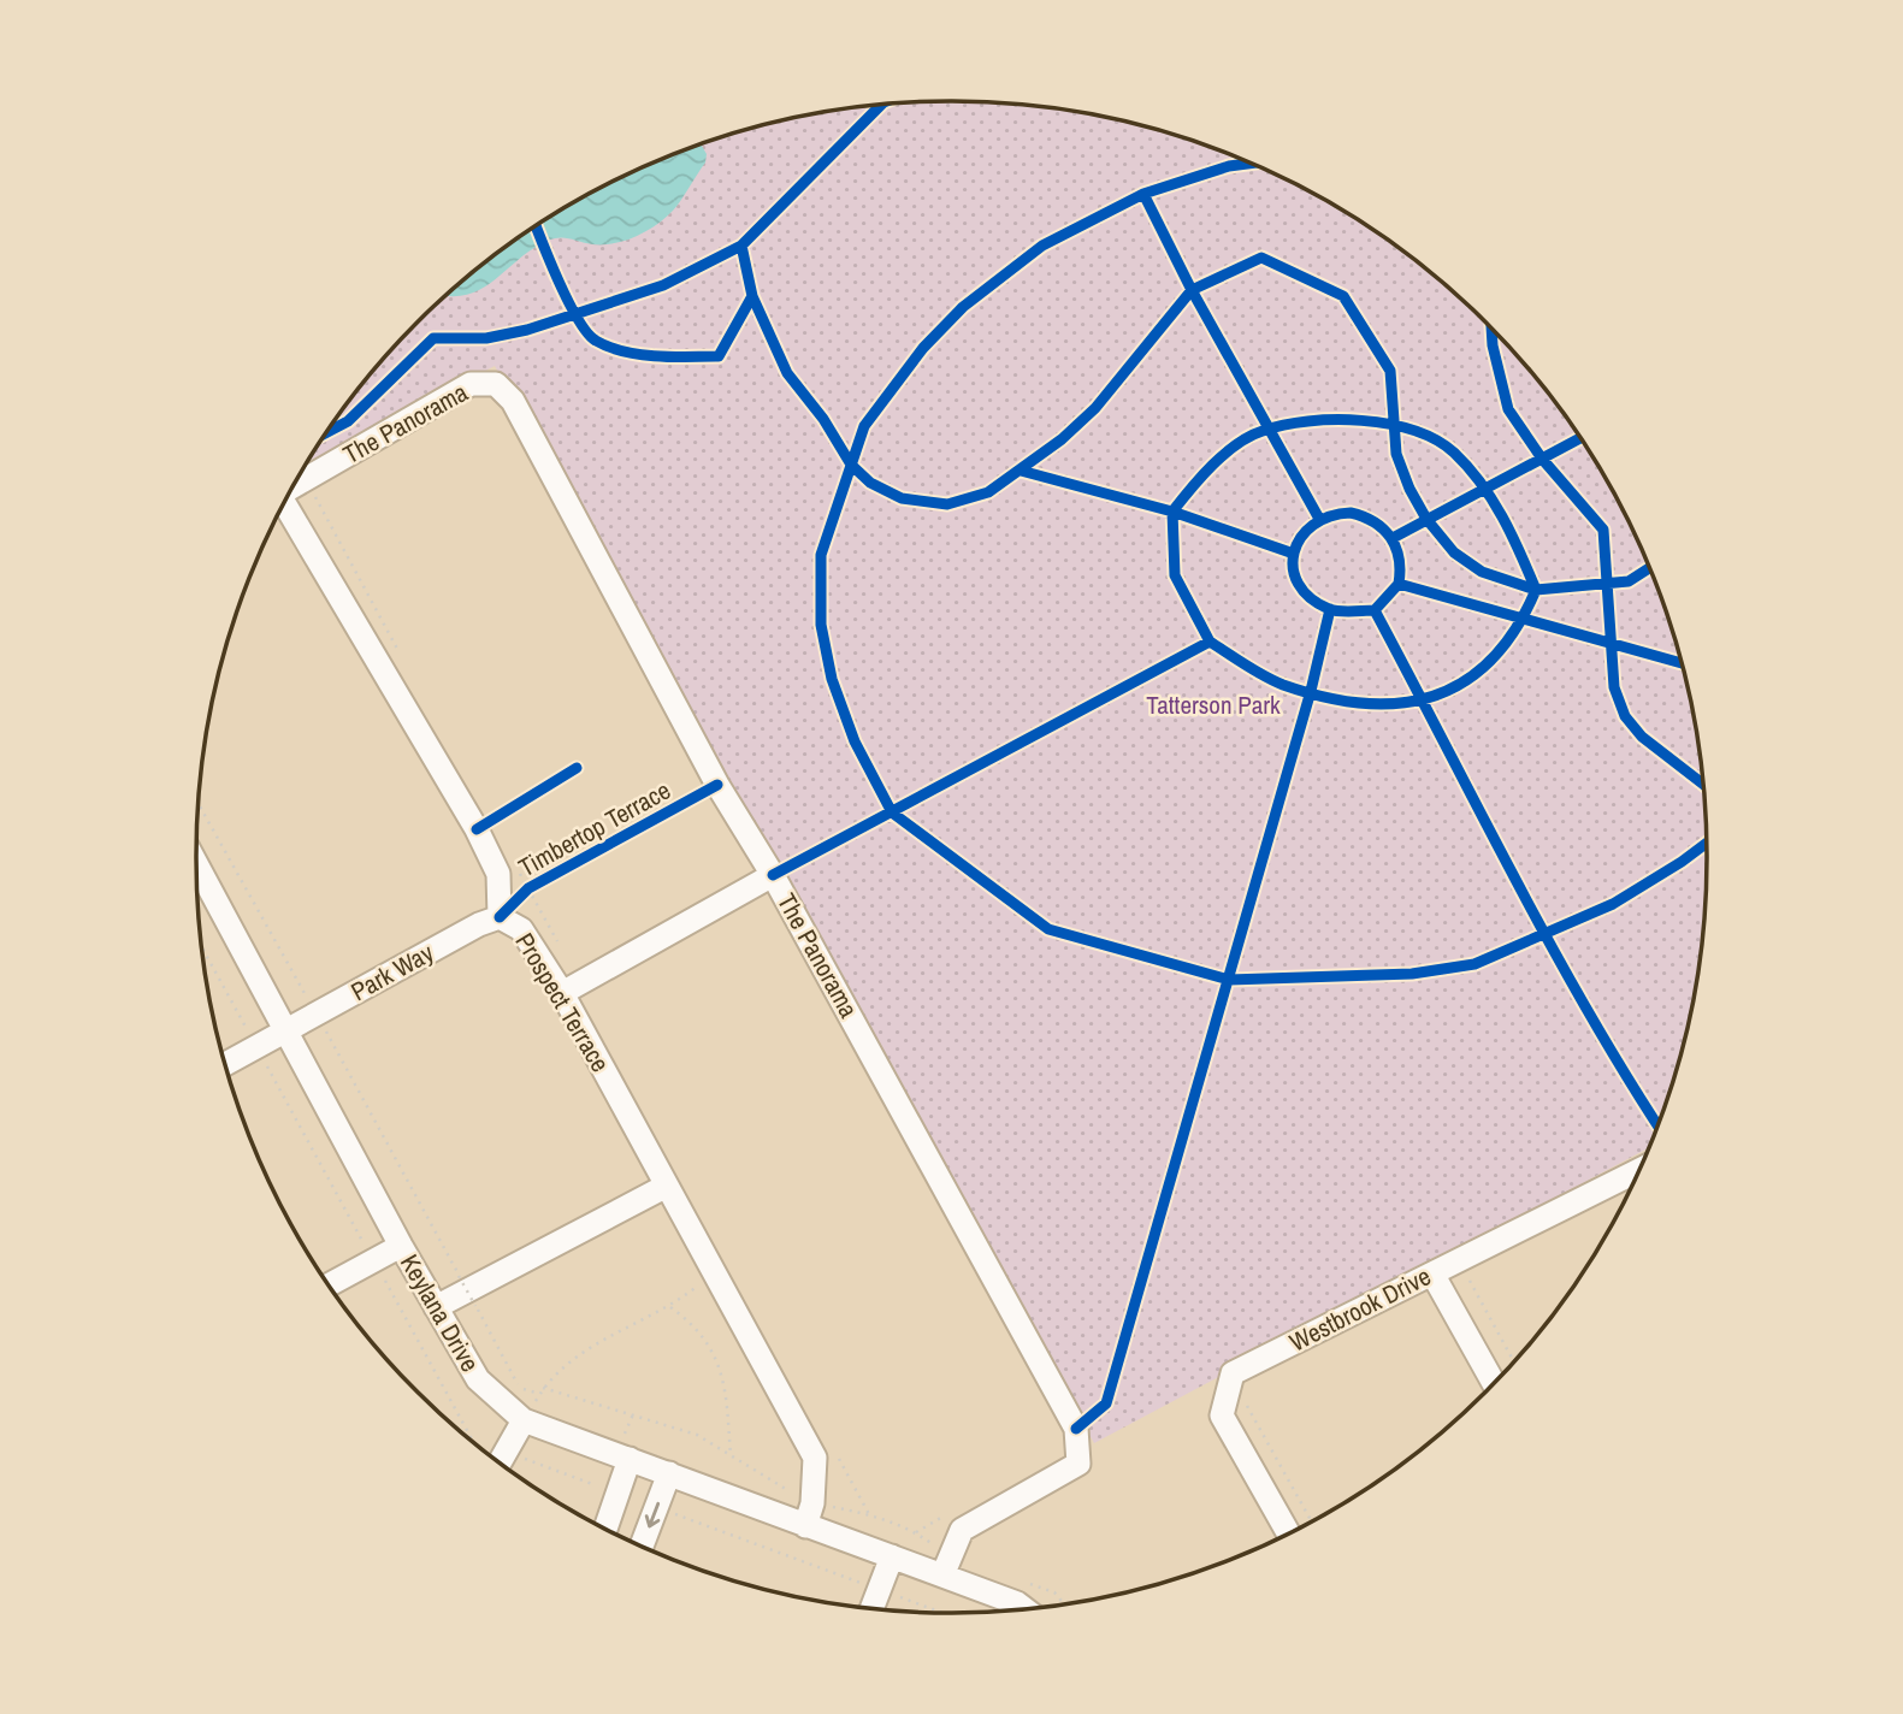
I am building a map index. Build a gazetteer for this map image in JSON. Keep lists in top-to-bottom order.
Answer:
{
  "streets": {
    "street": [
      "The Panorama",
      "Park Way",
      "Prospect Terrace",
      "Westbrook Drive",
      "Keylana Drive"
    ],
    "cycle path": ["Timbertop Terrace"]
  },
  "crossings": [
    ["The Panorama", "Keylana Drive"],
    ["Timbertop Terrace", "Park Way"],
    ["Timbertop Terrace", "Prospect Terrace"],
    ["Park Way", "Prospect Terrace"],
    ["Park Way", "Keylana Drive"],
    ["Prospect Terrace", "Keylana Drive"]
  ],
  "parks": ["Tatterson Park"]
}
